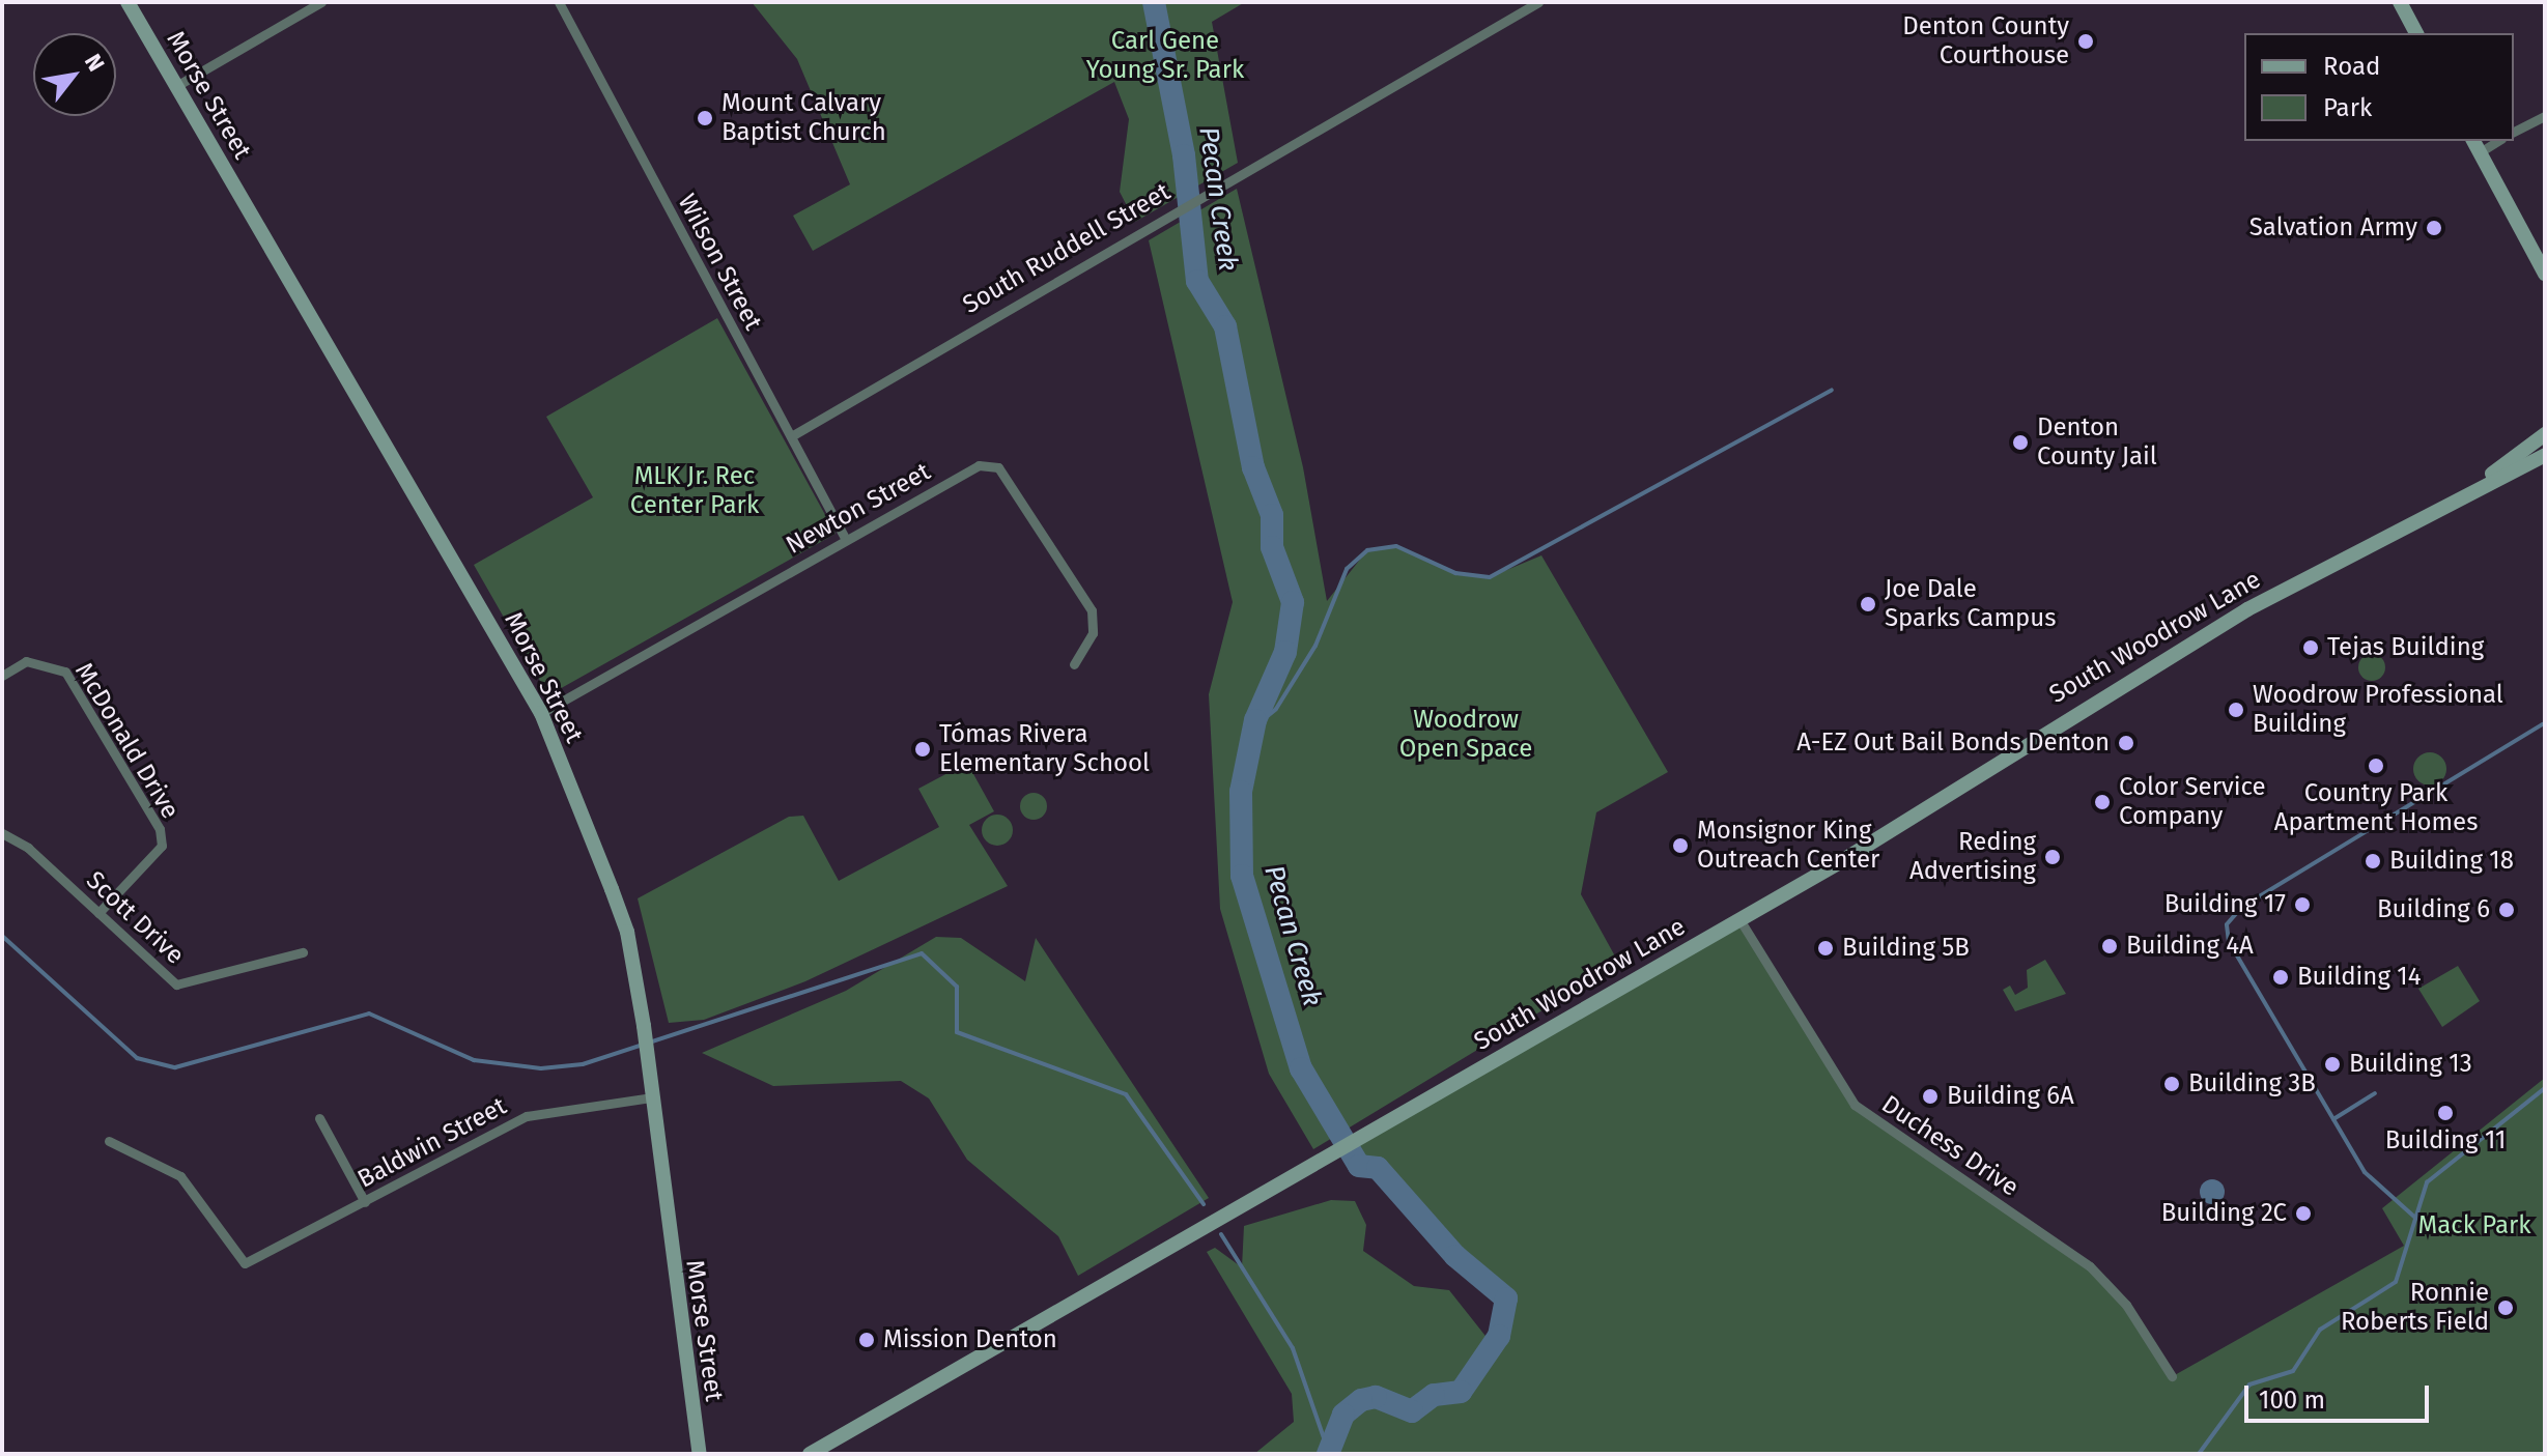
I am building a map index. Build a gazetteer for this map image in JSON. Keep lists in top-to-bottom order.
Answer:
{
  "streets": {
    "main road": ["Morse Street", "South Woodrow Lane"],
    "street": [
      "South Ruddell Street",
      "Wilson Street",
      "Newton Street",
      "McDonald Drive",
      "Scott Drive",
      "Baldwin Street",
      "Duchess Drive"
    ]
  },
  "crossings": [
    ["Morse Street", "Newton Street"],
    ["Morse Street", "Baldwin Street"],
    ["South Ruddell Street", "Wilson Street"],
    ["Wilson Street", "Newton Street"],
    ["South Woodrow Lane", "Duchess Drive"],
    ["McDonald Drive", "Scott Drive"]
  ],
  "water": ["Pecan Creek"],
  "parks": [
    "Carl Gene Young Sr. Park",
    "MLK Jr. Rec Center Park",
    "Woodrow Open Space",
    "Mack Park"
  ],
  "places": [
    "Denton County Courthouse",
    "Mount Calvary Baptist Church",
    "Salvation Army",
    "Denton County Jail",
    "Joe Dale Sparks Campus",
    "Tejas Building",
    "Woodrow Professional Building",
    "A-EZ Out Bail Bonds Denton",
    "Tómas Rivera Elementary School",
    "Country Park Apartment Homes",
    "Color Service Company",
    "Monsignor King Outreach Center",
    "Reding Advertising",
    "Building 18",
    "Building 17",
    "Building 6",
    "Building 4A",
    "Building 5B",
    "Building 14",
    "Building 13",
    "Building 3B",
    "Building 6A",
    "Building 11",
    "Building 2C",
    "Ronnie Roberts Field",
    "Mission Denton"
  ],
  "legend": ["Road", "Park"],
  "scale_bar": "100 m",
  "north": "top right"
}
